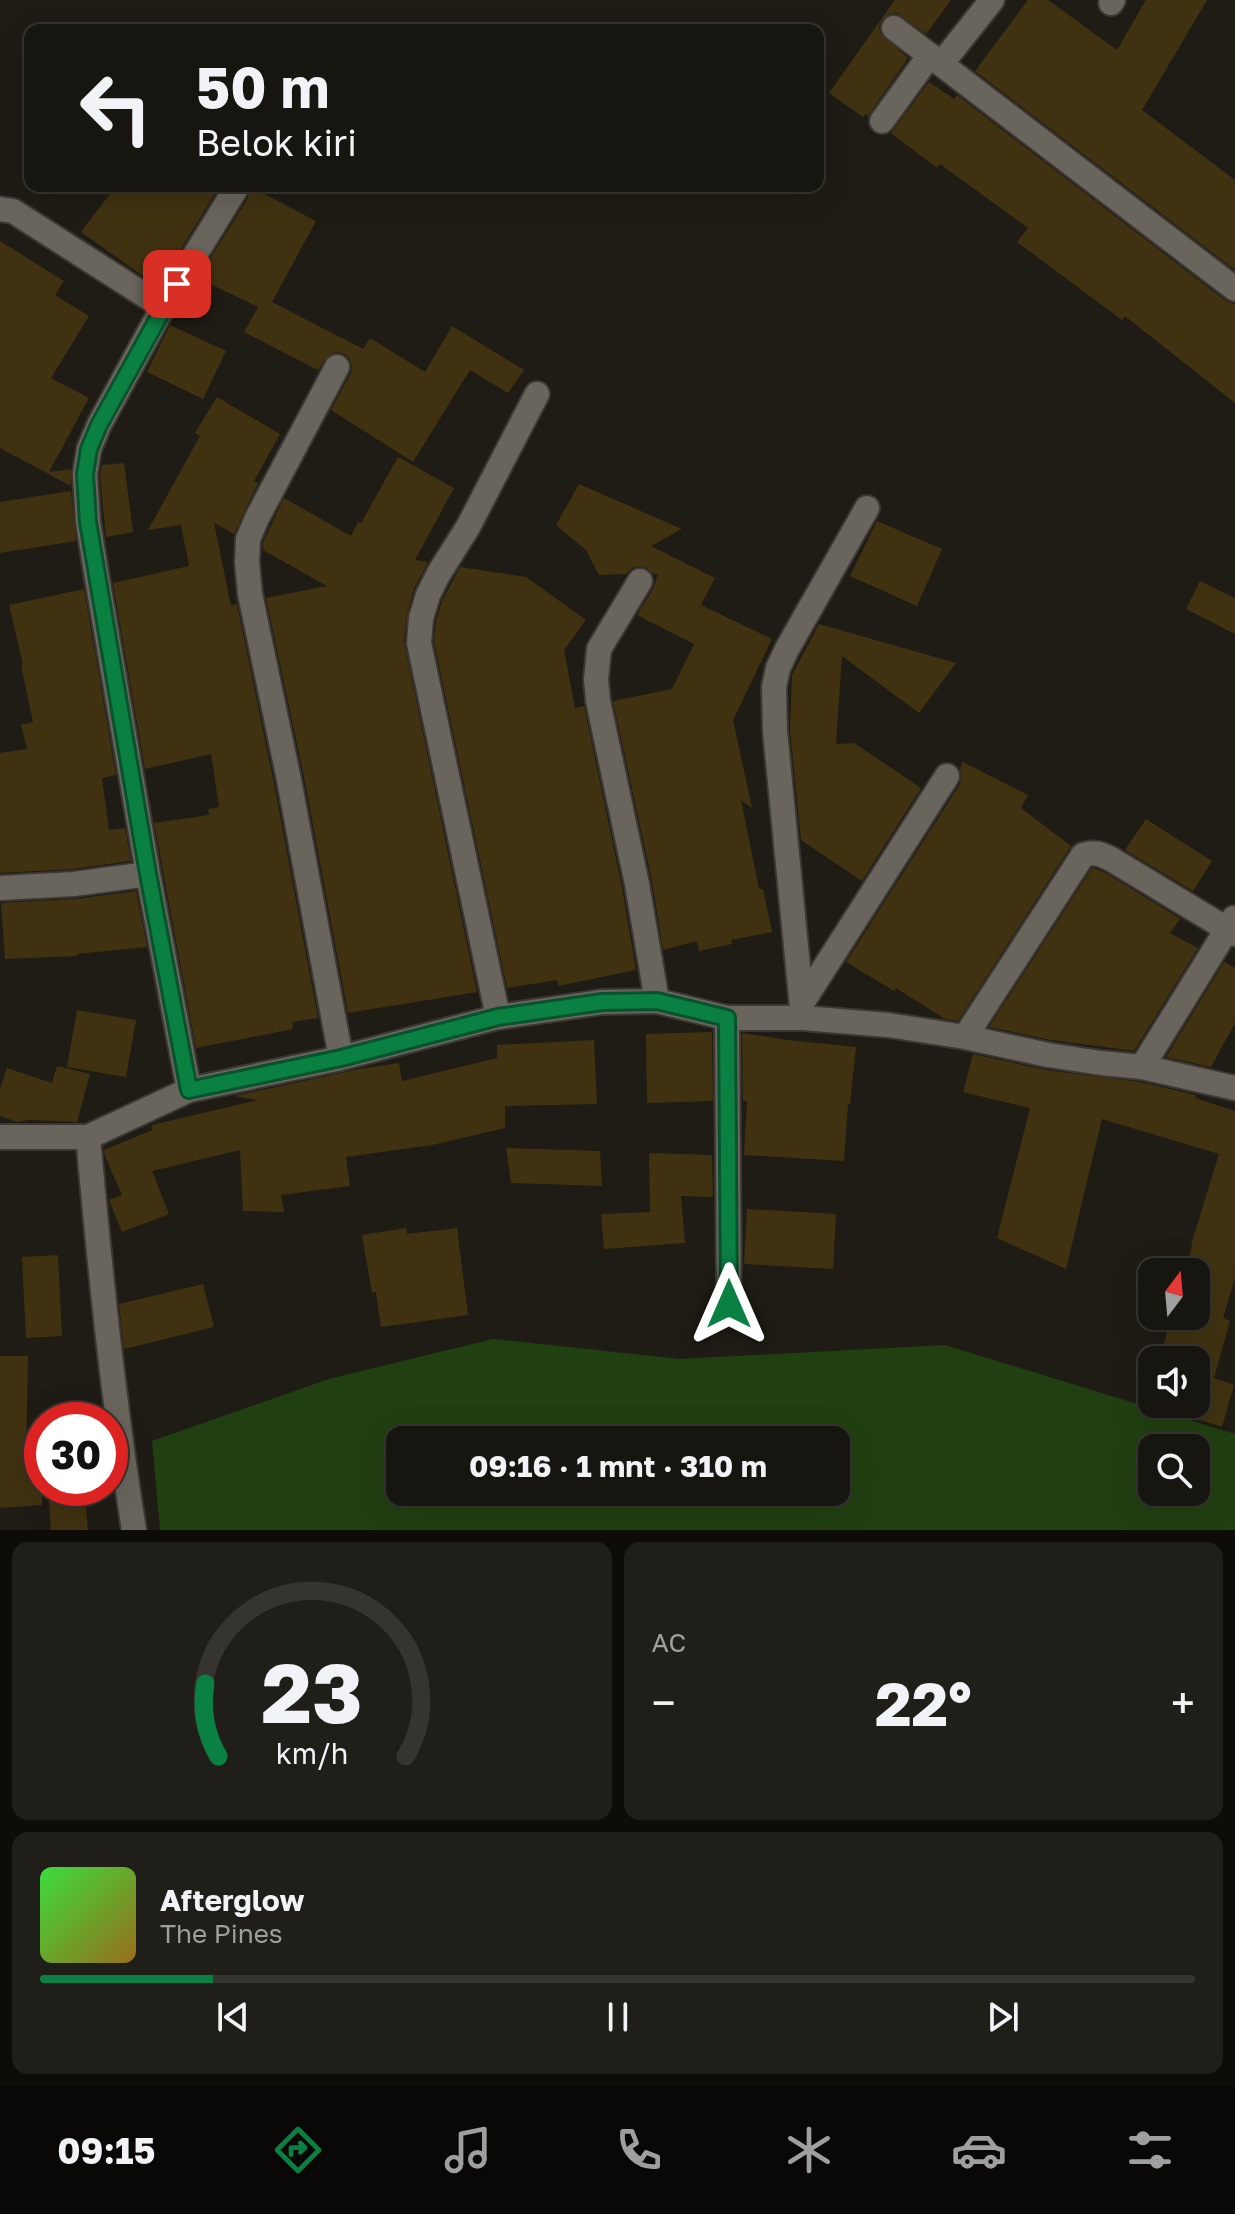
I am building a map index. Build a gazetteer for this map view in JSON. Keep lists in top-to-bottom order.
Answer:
{
  "north": "top",
  "page": {
    "turn": ["50 m", "Belok kiri"],
    "limit": "30",
    "trip": "09:16 · 1 mnt · 310 m",
    "tile": "AC",
    "heat": ["−", "22°", "+"],
    "song": ["Afterglow", "The Pines"],
    "tabs": "09:15",
    "gauge": ["23", "km/h"]
  }
}
